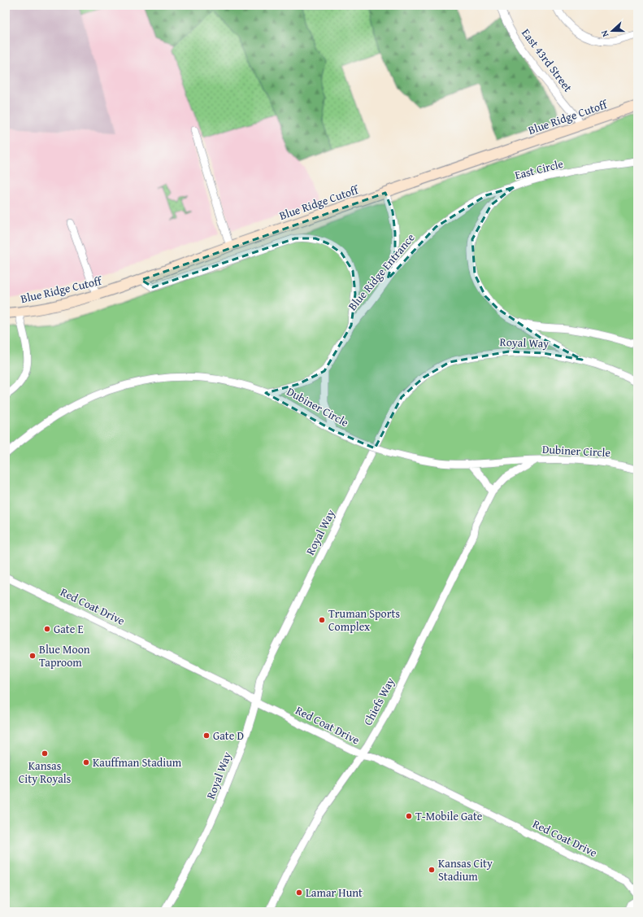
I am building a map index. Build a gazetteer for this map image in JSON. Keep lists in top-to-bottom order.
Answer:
{
  "streets": {
    "main road": ["Blue Ridge Cutoff"],
    "street": [
      "East 43rd Street",
      "East Circle",
      "Blue Ridge Entrance",
      "Royal Way",
      "Dubiner Circle",
      "Red Coat Drive",
      "Chiefs Way"
    ]
  },
  "crossings": [
    ["East 43rd Street", "Blue Ridge Cutoff"],
    ["East Circle", "Blue Ridge Entrance"],
    ["East Circle", "Royal Way"],
    ["Royal Way", "Red Coat Drive"],
    ["Dubiner Circle", "Chiefs Way"],
    ["Red Coat Drive", "Chiefs Way"]
  ],
  "places": [
    "Truman Sports Complex",
    "Gate E",
    "Blue Moon Taproom",
    "Gate D",
    "Kansas City Royals",
    "Kauffman Stadium",
    "T-Mobile Gate",
    "Kansas City Stadium",
    "Lamar Hunt"
  ],
  "north": "left"
}
